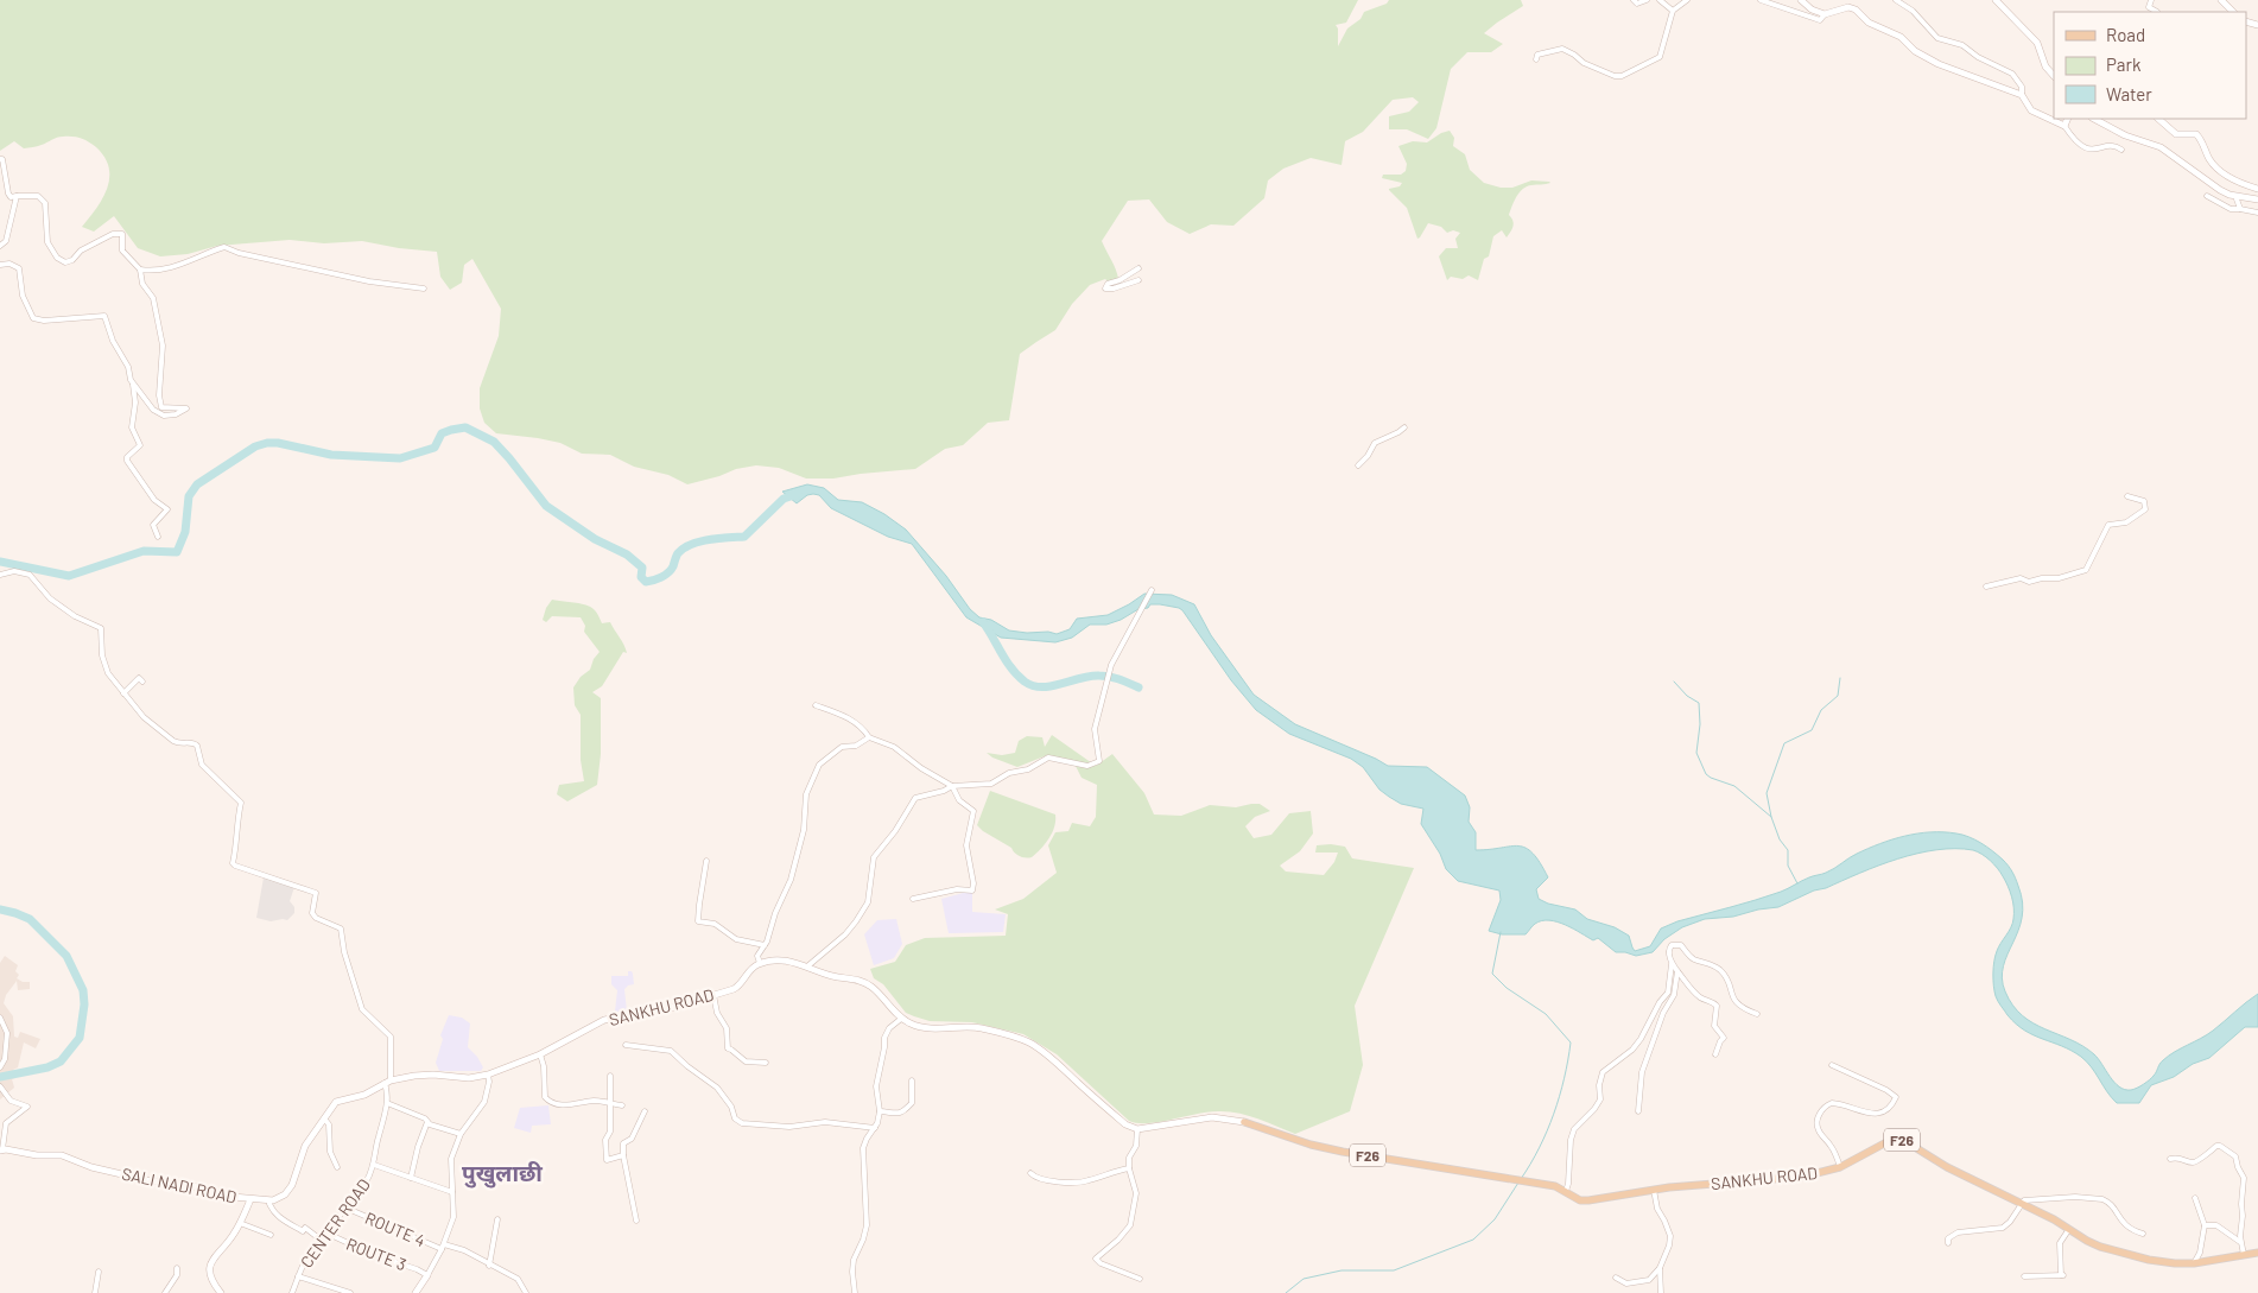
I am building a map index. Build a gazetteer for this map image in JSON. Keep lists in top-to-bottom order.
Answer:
{
  "streets": {
    "main road": ["SANKHU ROAD", "F26", "SALI NADI ROAD"],
    "street": ["CENTER ROAD", "ROUTE 4", "ROUTE 3"]
  },
  "crossings": [
    ["SANKHU ROAD", "F26"],
    ["SANKHU ROAD", "CENTER ROAD"],
    ["CENTER ROAD", "ROUTE 4"],
    ["CENTER ROAD", "ROUTE 3"]
  ],
  "districts": ["पुखुलाछी"],
  "legend": ["Road", "Park", "Water"]
}
